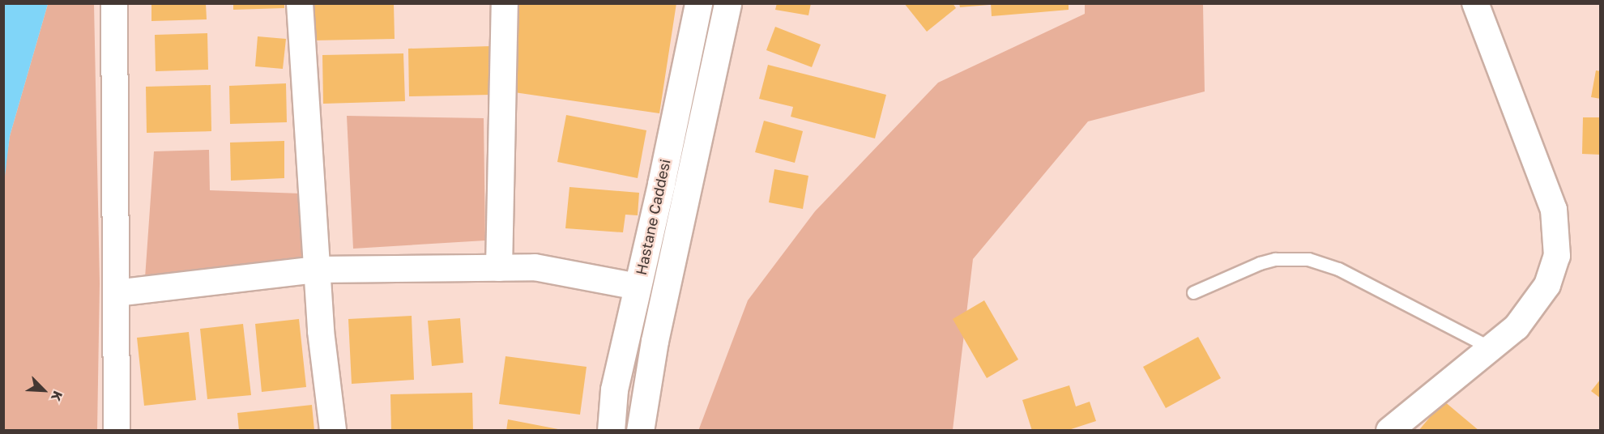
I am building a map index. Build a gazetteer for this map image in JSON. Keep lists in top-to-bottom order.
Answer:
{
  "streets": {
    "main road": ["Hastane Caddesi"]
  },
  "north": "bottom right"
}
